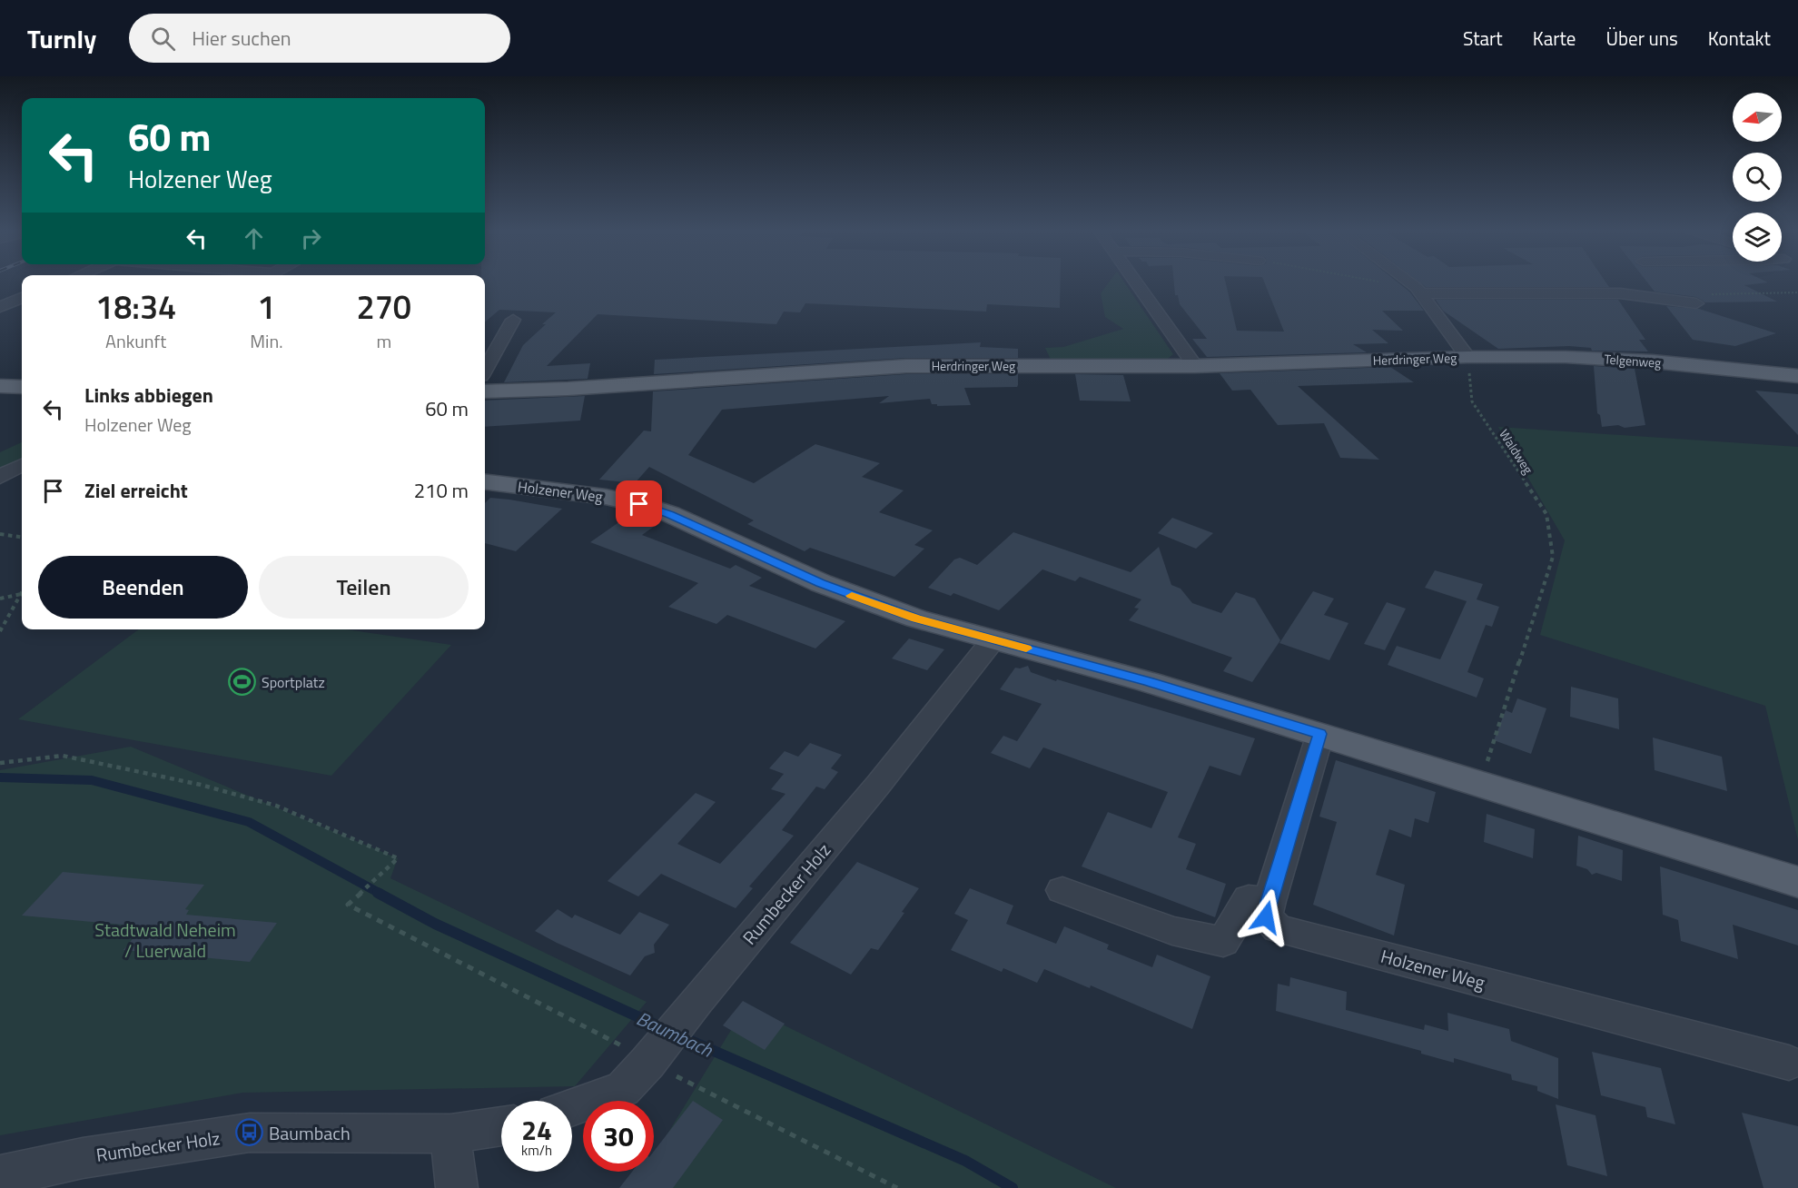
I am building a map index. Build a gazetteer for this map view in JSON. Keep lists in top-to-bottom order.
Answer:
{
  "streets": {
    "main road": ["Herdringer Weg", "Telgenweg", "Holzener Weg"],
    "street": ["Rumbecker Holz"],
    "path": ["Waldweg"]
  },
  "crossings": [
    ["Herdringer Weg", "Telgenweg"],
    ["Herdringer Weg", "Waldweg"],
    ["Telgenweg", "Waldweg"],
    ["Waldweg", "Holzener Weg"],
    ["Holzener Weg", "Rumbecker Holz"]
  ],
  "water": ["Baumbach"],
  "parks": ["Stadtwald Neheim / Luerwald"],
  "places": {
    "sports": ["Sportplatz"],
    "bus stop": ["Baumbach"]
  },
  "north": "left",
  "page": {
    "header": "Turnly",
    "search": "Hier suchen",
    "nav": [
      "Start",
      "Karte",
      "Über uns",
      "Kontakt"
    ],
    "turn": ["60 m", "Holzener Weg"],
    "eta": [
      "18:34",
      "Ankunft",
      "1",
      "Min.",
      "270",
      "m"
    ],
    "list": [
      {
        "name": "Links abbiegen",
        "note": "Holzener Weg",
        "value": "60 m"
      },
      {
        "name": "Ziel erreicht",
        "value": "210 m"
      }
    ],
    "buttons": ["Beenden", "Teilen"],
    "speed": "24 km/h",
    "limit": "30"
  }
}
